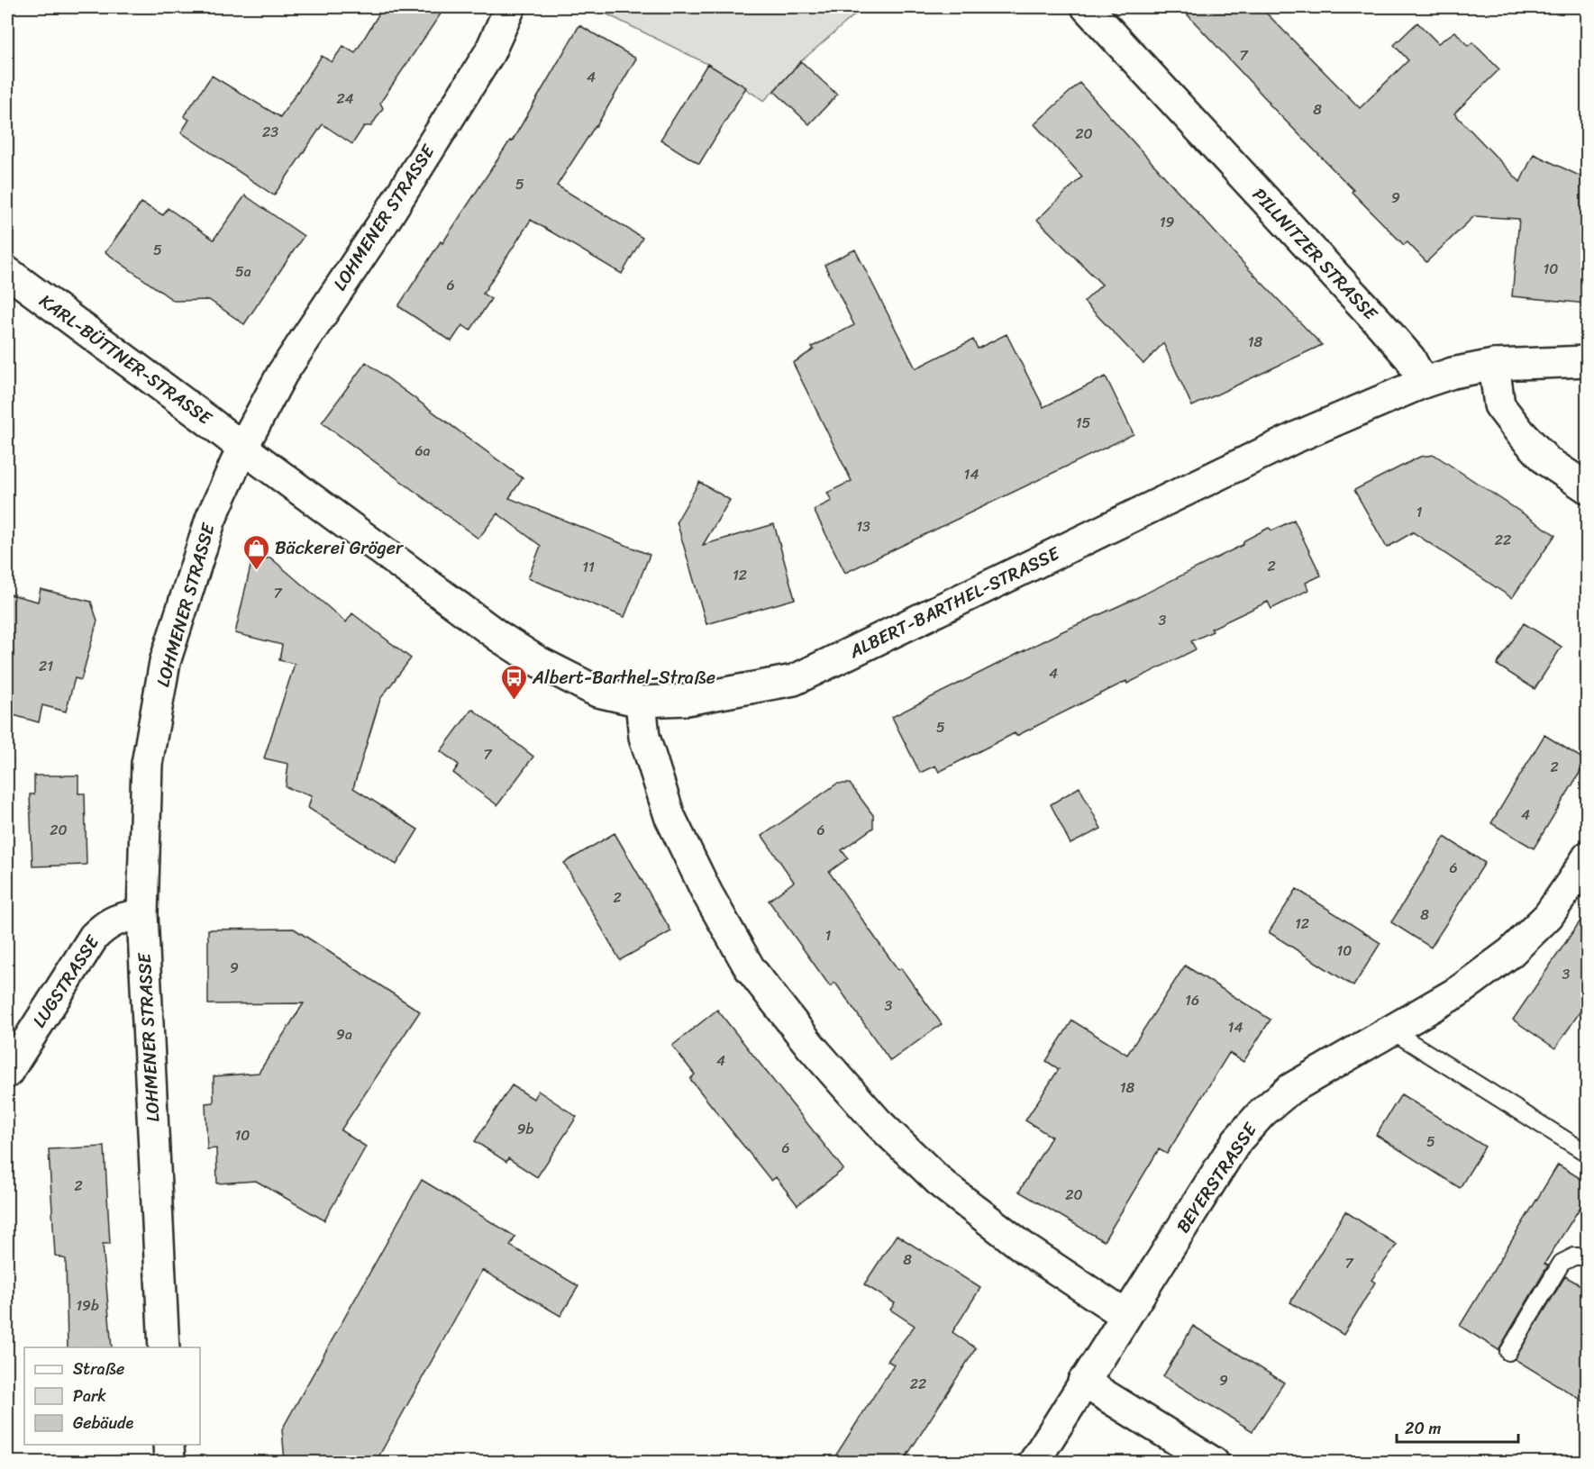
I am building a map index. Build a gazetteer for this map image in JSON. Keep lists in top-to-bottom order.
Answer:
{
  "streets": {
    "street": [
      "LOHMENER STRASSE",
      "PILLNITZER STRASSE",
      "KARL-BÜTTNER-STRASSE",
      "ALBERT-BARTHEL-STRASSE",
      "LUGSTRASSE",
      "BEYERSTRASSE"
    ]
  },
  "crossings": [
    ["LOHMENER STRASSE", "KARL-BÜTTNER-STRASSE"],
    ["LOHMENER STRASSE", "ALBERT-BARTHEL-STRASSE"],
    ["LOHMENER STRASSE", "LUGSTRASSE"],
    ["PILLNITZER STRASSE", "ALBERT-BARTHEL-STRASSE"],
    ["KARL-BÜTTNER-STRASSE", "ALBERT-BARTHEL-STRASSE"]
  ],
  "places": {
    "shop": ["Bäckerei Gröger"],
    "bus stop": ["Albert-Barthel-Straße"]
  },
  "house_numbers": [
    "7",
    "4",
    "24",
    "8",
    "23",
    "20",
    "5",
    "9",
    "19",
    "5",
    "10",
    "5a",
    "6",
    "18",
    "15",
    "6a",
    "14",
    "1",
    "13",
    "22",
    "2",
    "11",
    "12",
    "7",
    "3",
    "21",
    "4",
    "5",
    "7",
    "2",
    "4",
    "20",
    "6",
    "6",
    "2",
    "8",
    "12",
    "1",
    "10",
    "9",
    "3",
    "16",
    "3",
    "14",
    "9a",
    "4",
    "18",
    "9b",
    "10",
    "5",
    "6",
    "2",
    "20",
    "8",
    "7",
    "19b",
    "9",
    "22"
  ],
  "legend": ["Straße", "Park", "Gebäude"],
  "scale_bar": "20 m"
}
